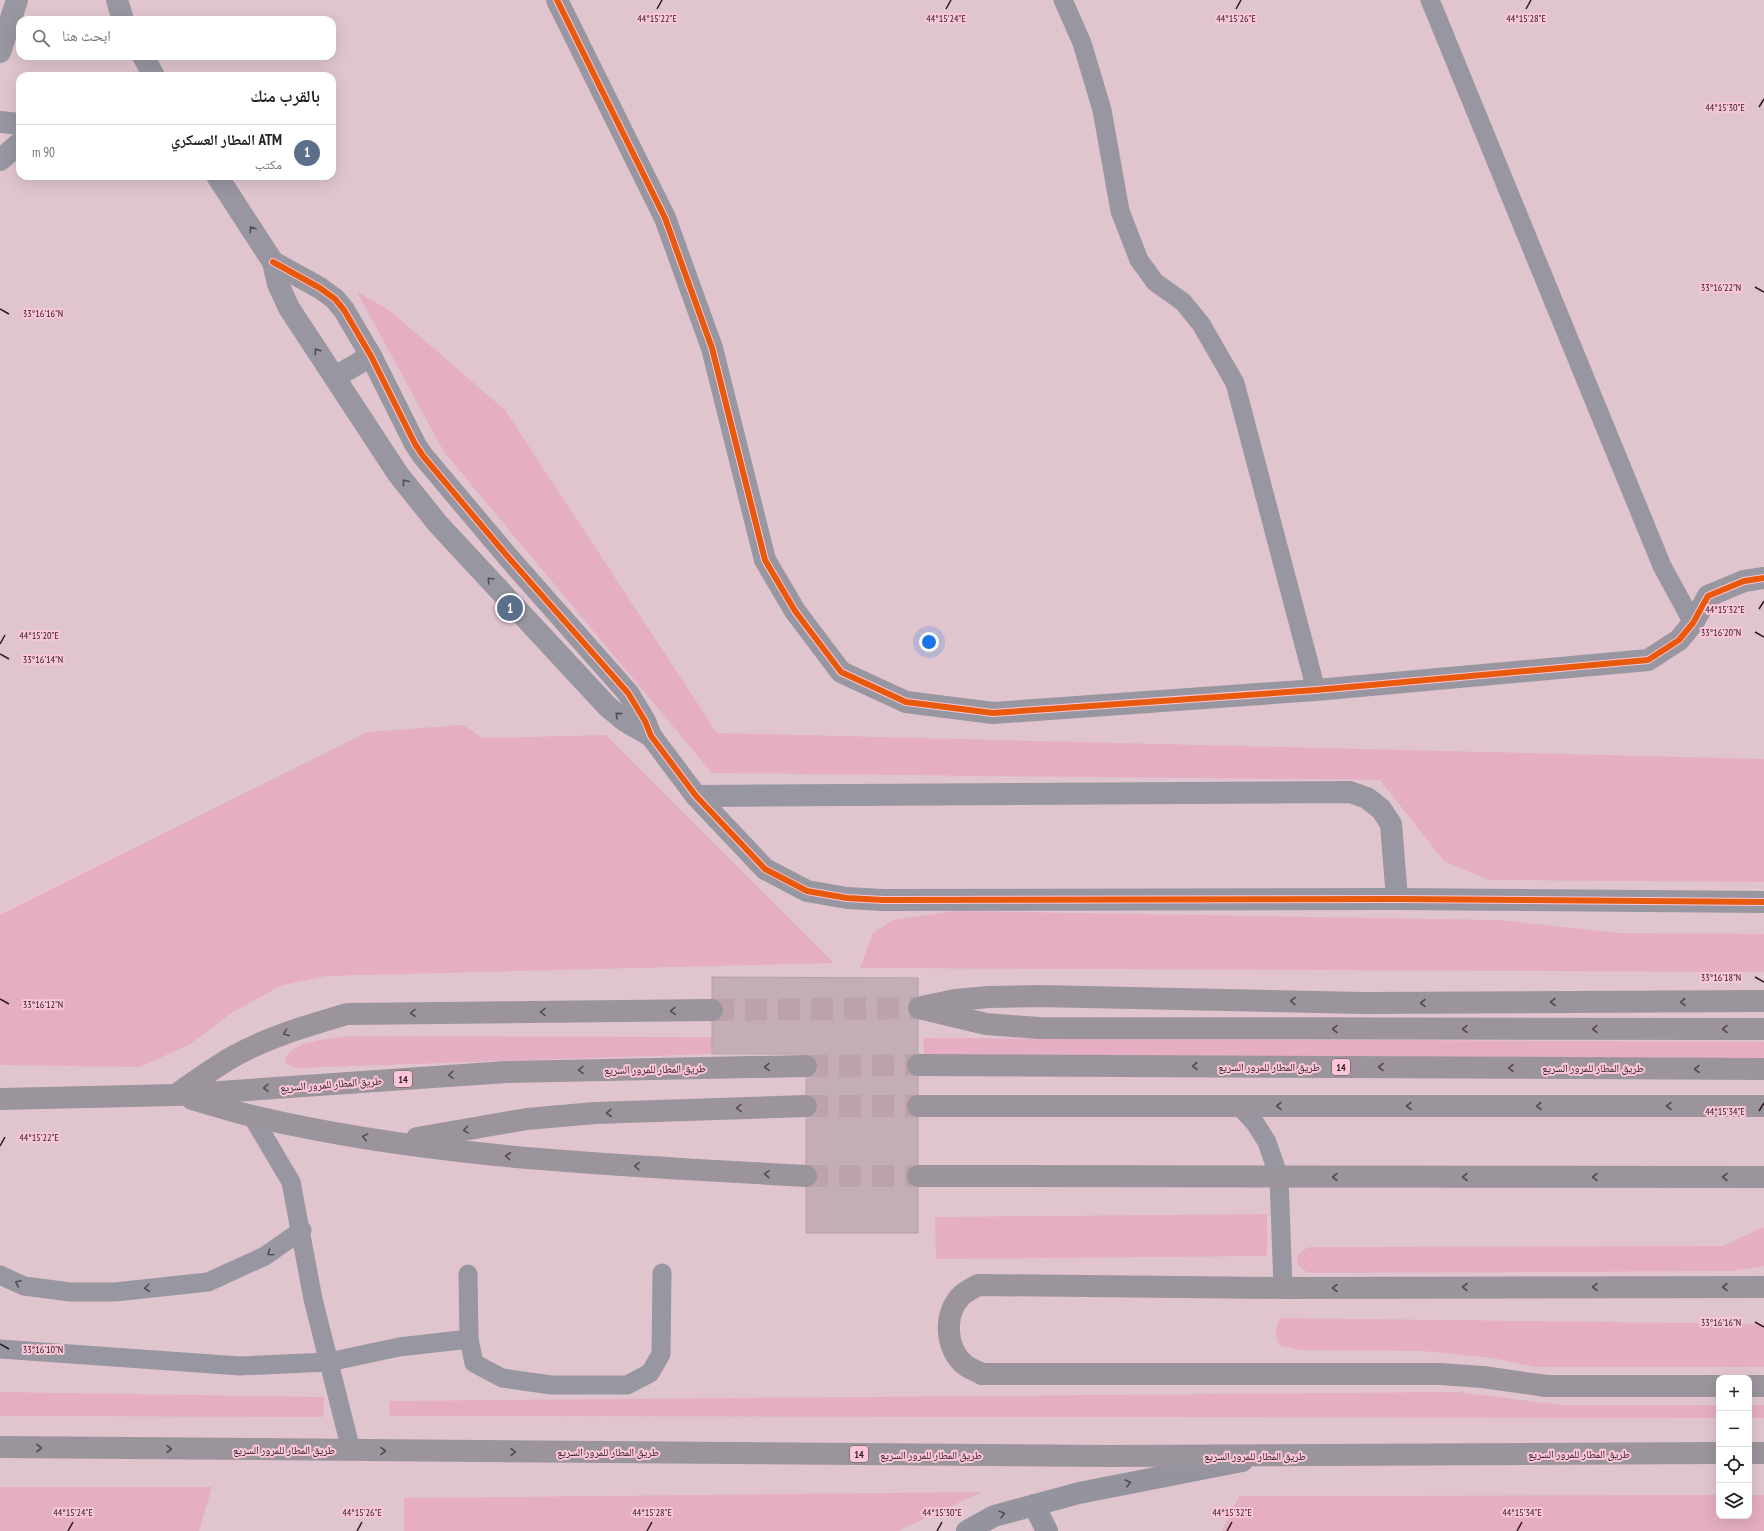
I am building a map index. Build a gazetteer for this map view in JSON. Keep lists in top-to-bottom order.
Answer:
{
  "streets": {
    "highway": ["طريق المطار للمرور السريع", "14"]
  },
  "crossings": [
    ["طريق المطار للمرور السريع", "14"]
  ],
  "page": {
    "search": "ابحث هنا",
    "heading": "بالقرب منك",
    "list": [
      {
        "mark": "1",
        "name": "ATM المطار العسكري",
        "note": "مكتب",
        "value": "90 m"
      }
    ],
    "pins": "1",
    "map_buttons": ["+", "−"]
  },
  "coordinates": [
    "44°15'22\"E",
    "44°15'24\"E",
    "44°15'26\"E",
    "44°15'28\"E",
    "44°15'30\"E",
    "33°16'22\"N",
    "33°16'16\"N",
    "44°15'32\"E",
    "33°16'20\"N",
    "44°15'20\"E",
    "33°16'14\"N",
    "33°16'18\"N",
    "33°16'12\"N",
    "44°15'34\"E",
    "33°16'10\"N"
  ]
}
